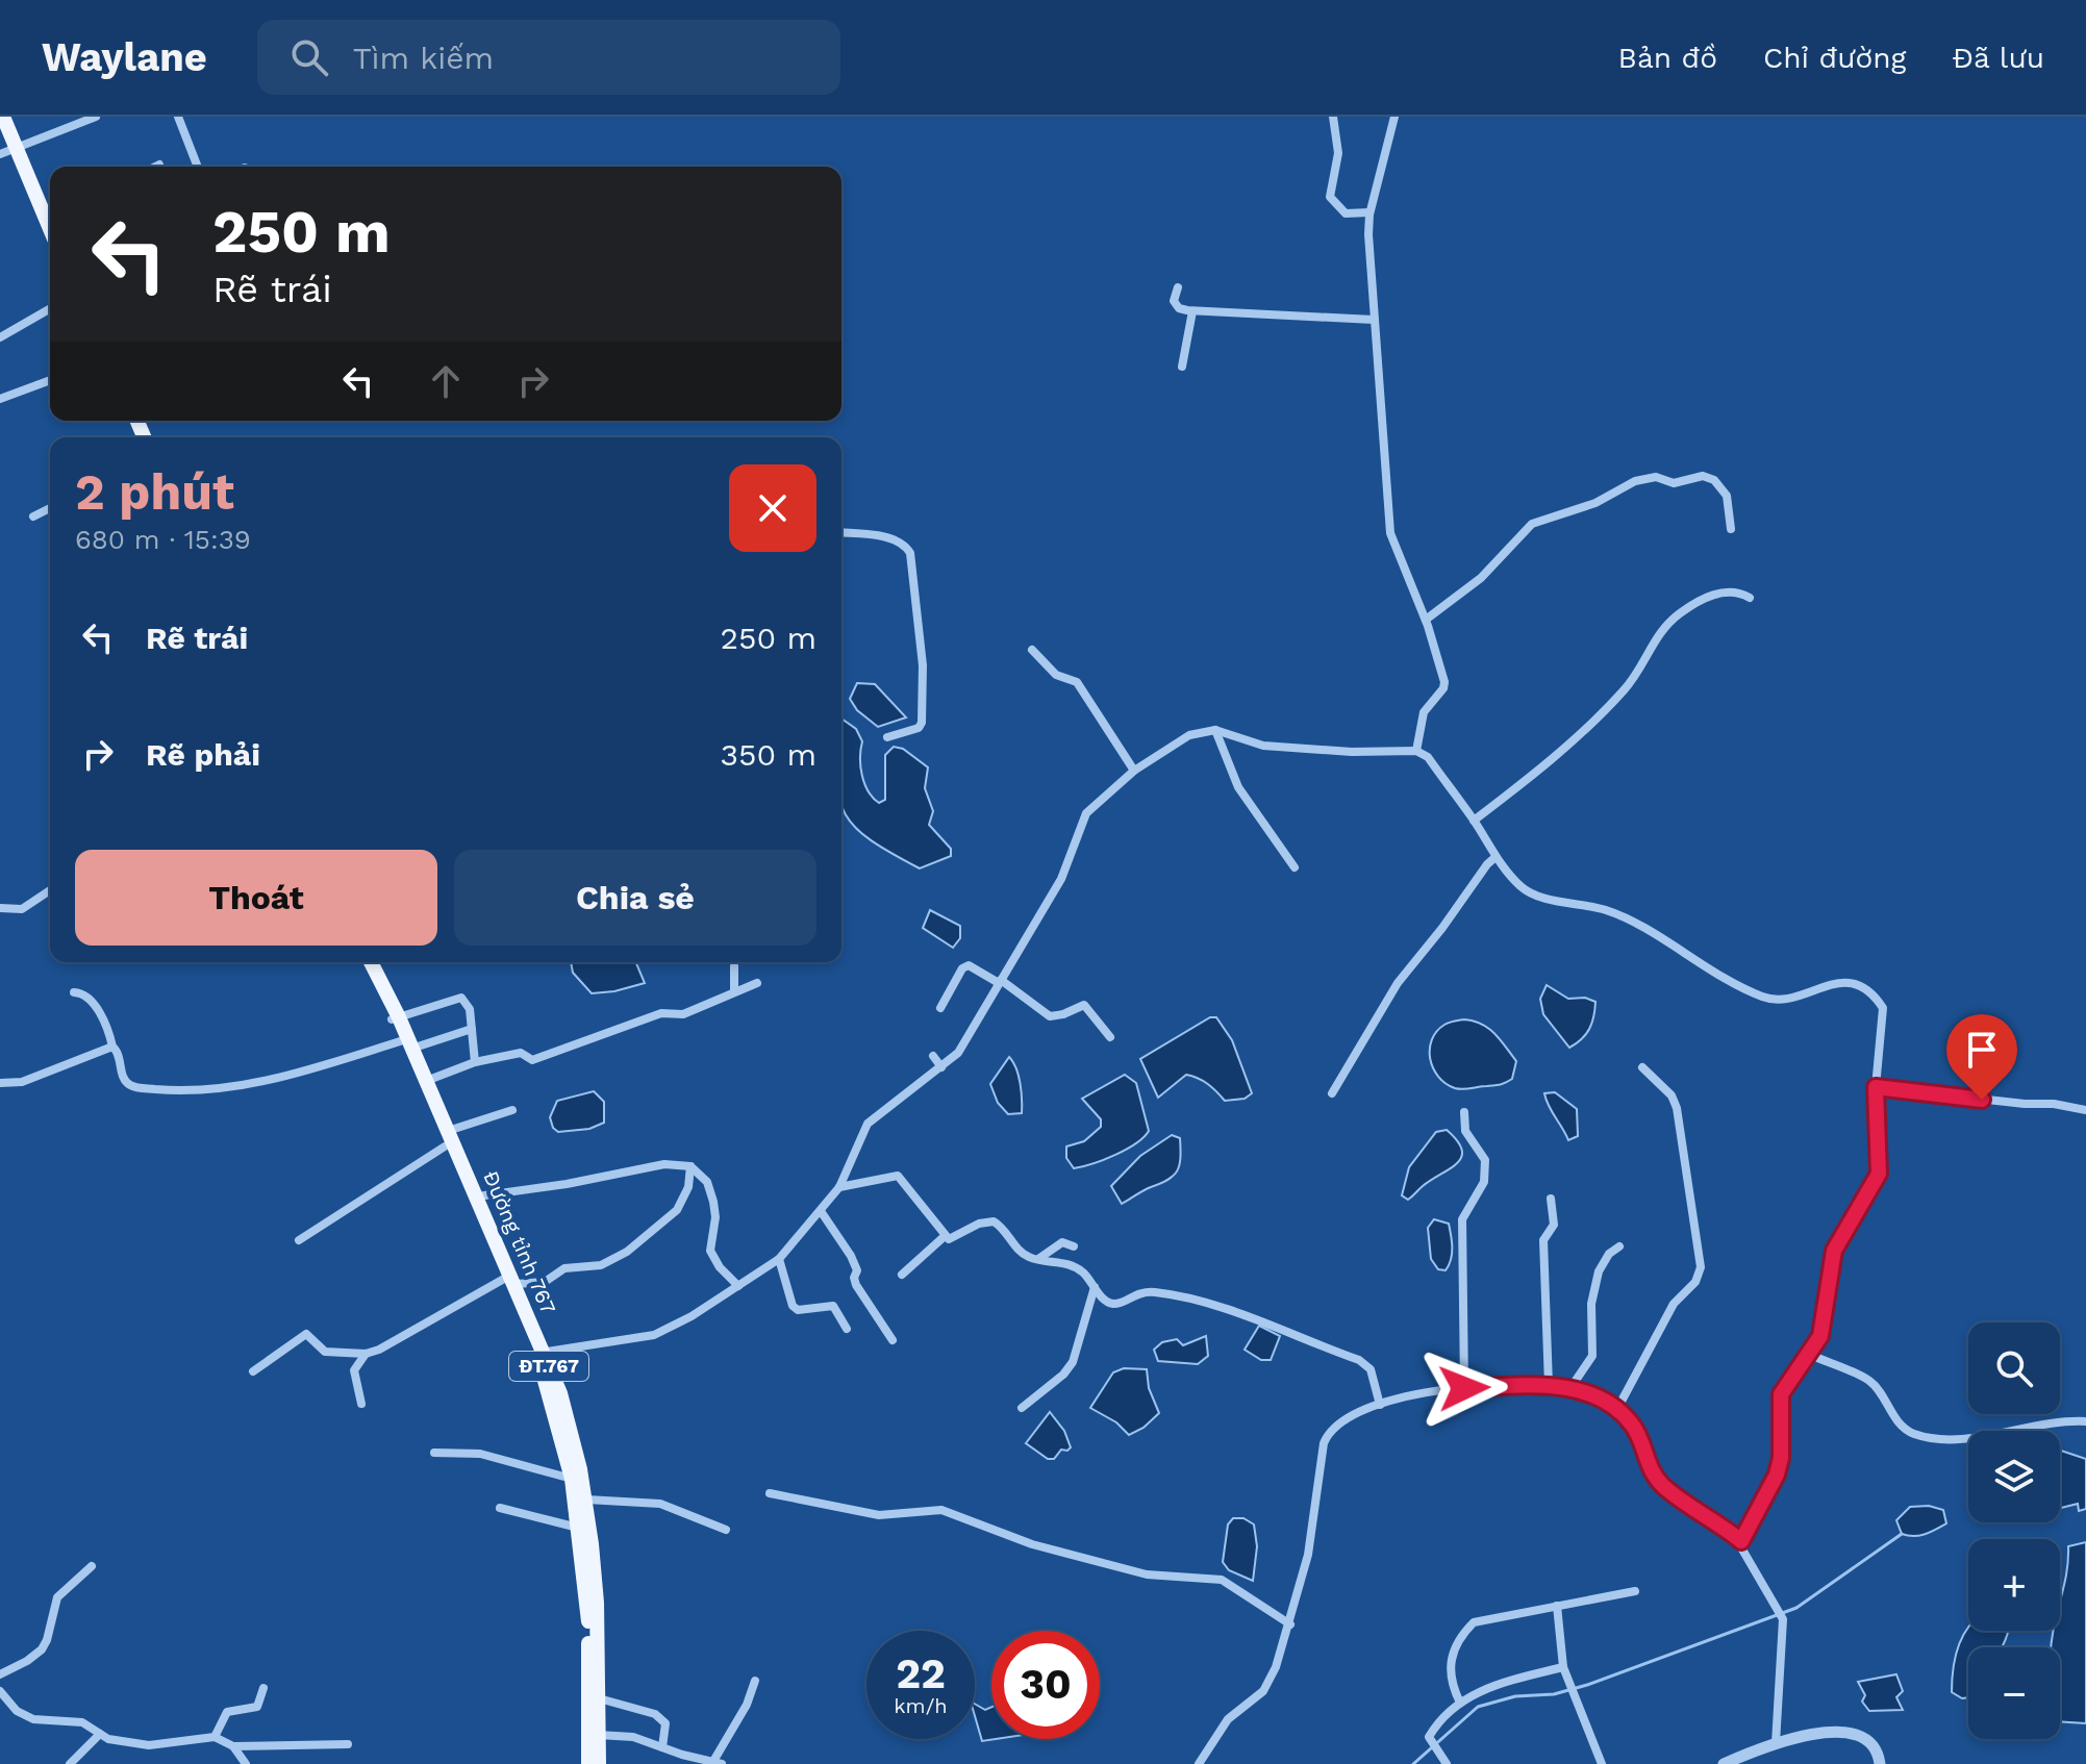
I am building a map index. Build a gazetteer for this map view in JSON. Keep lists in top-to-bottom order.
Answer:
{
  "streets": {
    "main road": ["Đường tỉnh 767", "ĐT.767"]
  },
  "page": {
    "header": "Waylane",
    "search": "Tìm kiếm",
    "nav": ["Bản đồ", "Chỉ đường", "Đã lưu"],
    "turn": ["250 m", "Rẽ trái"],
    "heading": ["2 phút", "680 m · 15:39"],
    "list": [
      {
        "name": "Rẽ trái",
        "value": "250 m"
      },
      {
        "name": "Rẽ phải",
        "value": "350 m"
      }
    ],
    "buttons": ["Thoát", "Chia sẻ"],
    "map_buttons": ["+", "−"],
    "speed": "22 km/h",
    "limit": "30"
  }
}
